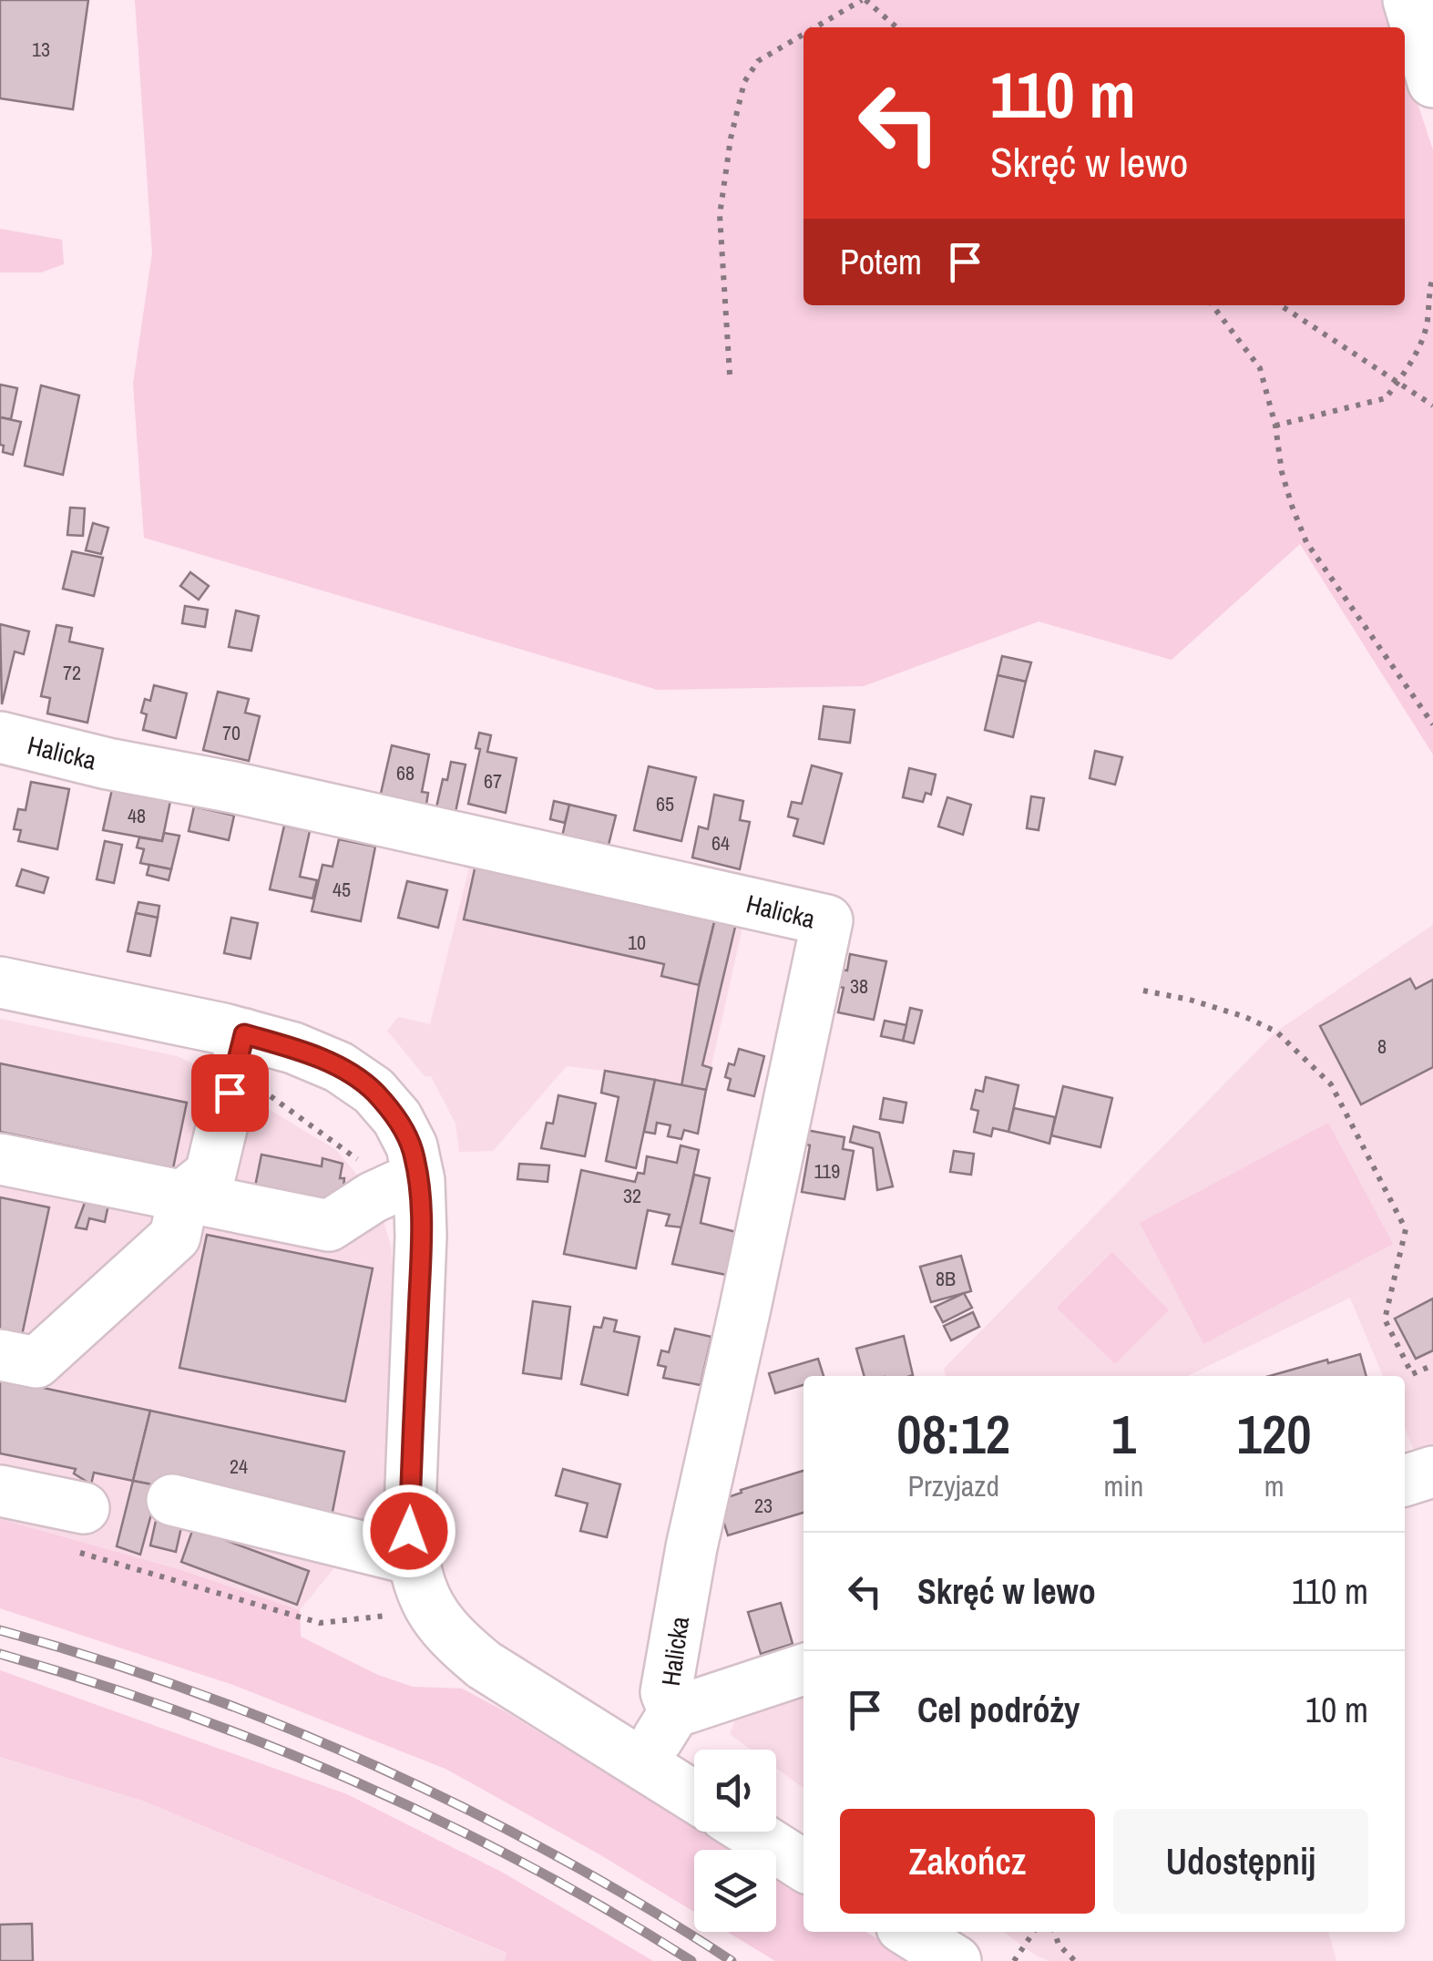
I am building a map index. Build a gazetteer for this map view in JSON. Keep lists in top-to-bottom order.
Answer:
{
  "streets": {
    "street": ["Halicka"]
  },
  "house_numbers": [
    "13",
    "72",
    "70",
    "68",
    "67",
    "65",
    "48",
    "64",
    "45",
    "10",
    "38",
    "8",
    "119",
    "32",
    "8B",
    "24",
    "23"
  ],
  "page": {
    "turn": ["110 m", "Skręć w lewo"],
    "then": "Potem",
    "eta": [
      "08:12",
      "Przyjazd",
      "1",
      "min",
      "120",
      "m"
    ],
    "list": [
      {
        "name": "Skręć w lewo",
        "value": "110 m"
      },
      {
        "name": "Cel podróży",
        "value": "10 m"
      }
    ],
    "buttons": ["Zakończ", "Udostępnij"]
  }
}
